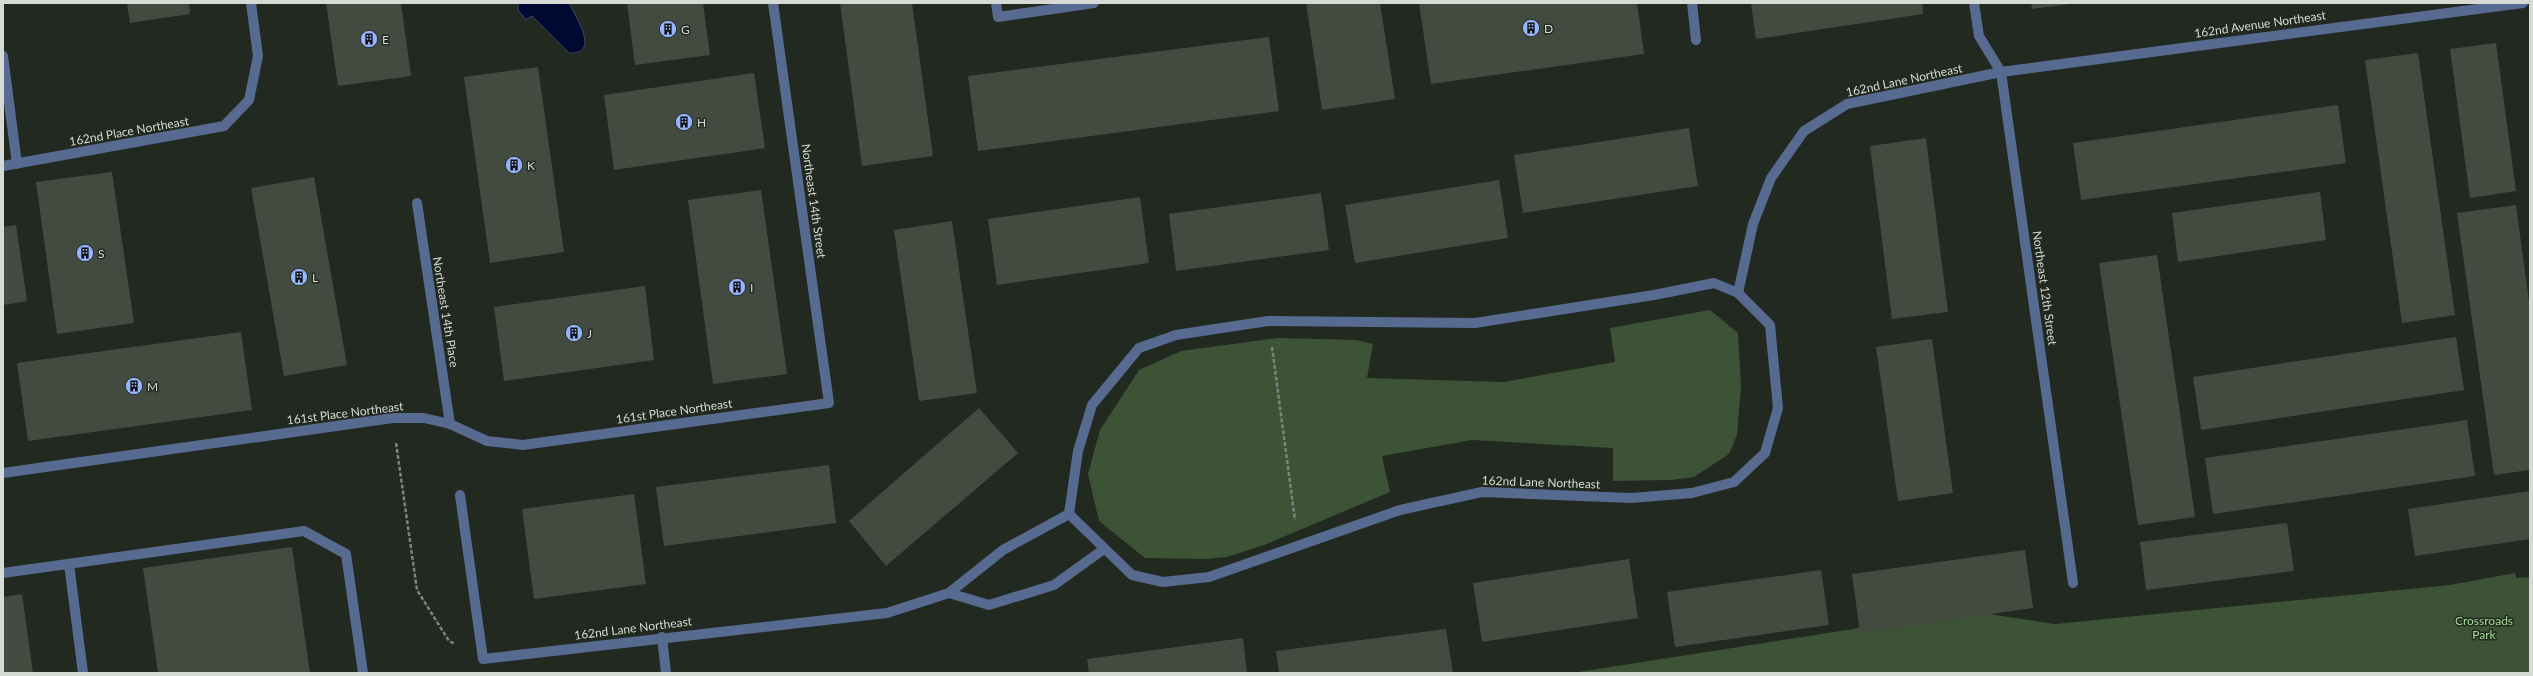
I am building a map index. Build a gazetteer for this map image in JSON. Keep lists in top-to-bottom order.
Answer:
{
  "streets": {
    "street": [
      "162nd Avenue Northeast",
      "162nd Lane Northeast",
      "162nd Place Northeast",
      "Northeast 14th Street",
      "Northeast 12th Street",
      "Northeast 14th Place",
      "161st Place Northeast"
    ]
  },
  "crossings": [
    ["162nd Avenue Northeast", "162nd Lane Northeast"],
    ["162nd Avenue Northeast", "Northeast 12th Street"],
    ["162nd Lane Northeast", "Northeast 12th Street"],
    ["Northeast 14th Street", "161st Place Northeast"],
    ["Northeast 14th Place", "161st Place Northeast"]
  ],
  "parks": ["Crossroads Park"],
  "places": {
    "building": [
      "D",
      "G",
      "E",
      "H",
      "K",
      "S",
      "L",
      "I",
      "J",
      "M"
    ]
  }
}
